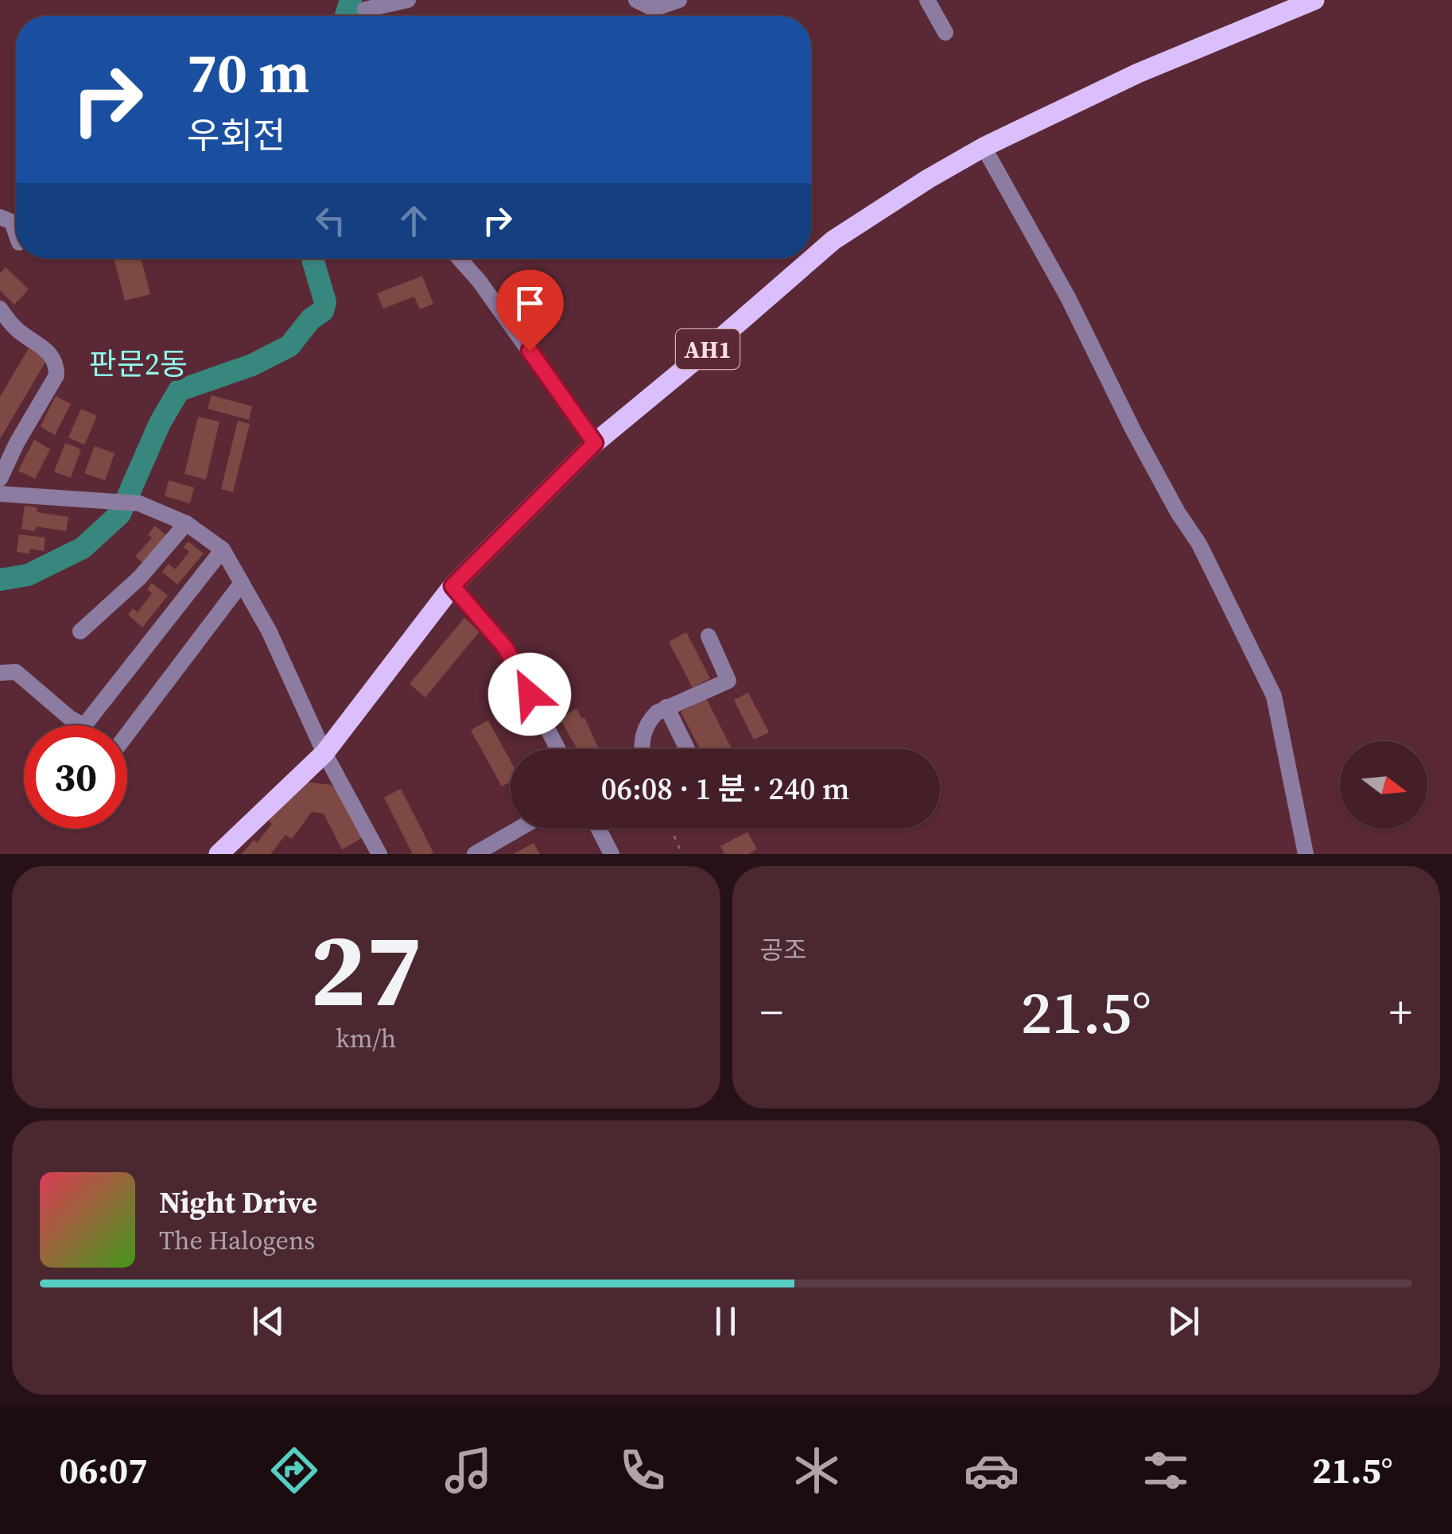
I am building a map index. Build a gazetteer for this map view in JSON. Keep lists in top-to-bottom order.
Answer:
{
  "streets": {
    "main road": ["AH1"]
  },
  "districts": ["판문2동"],
  "north": "right",
  "page": {
    "turn": ["70 m", "우회전"],
    "limit": "30",
    "trip": "06:08 · 1 분 · 240 m",
    "tile": [
      ["27", "km/h"],
      "공조"
    ],
    "heat": ["−", "21.5°", "+"],
    "song": ["Night Drive", "The Halogens"],
    "tabs": ["06:07", "21.5°"]
  }
}
